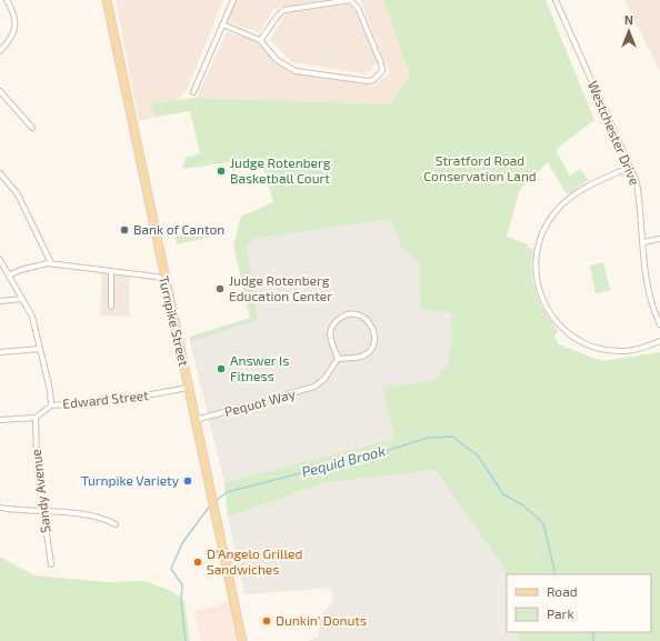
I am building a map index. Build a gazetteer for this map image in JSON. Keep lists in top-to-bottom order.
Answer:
{
  "streets": {
    "main road": ["Turnpike Street"],
    "street": [
      "Westchester Drive",
      "Edward Street",
      "Pequot Way",
      "Sandy Avenue"
    ]
  },
  "crossings": [
    ["Turnpike Street", "Edward Street"],
    ["Turnpike Street", "Pequot Way"],
    ["Edward Street", "Sandy Avenue"]
  ],
  "water": ["Pequid Brook"],
  "parks": ["Stratford Road Conservation Land"],
  "places": [
    "Judge Rotenberg Basketball Court",
    "Bank of Canton",
    "Judge Rotenberg Education Center",
    "Answer Is Fitness",
    "Turnpike Variety",
    "D'Angelo Grilled Sandwiches",
    "Dunkin' Donuts"
  ],
  "legend": ["Road", "Park"],
  "north": "top"
}
